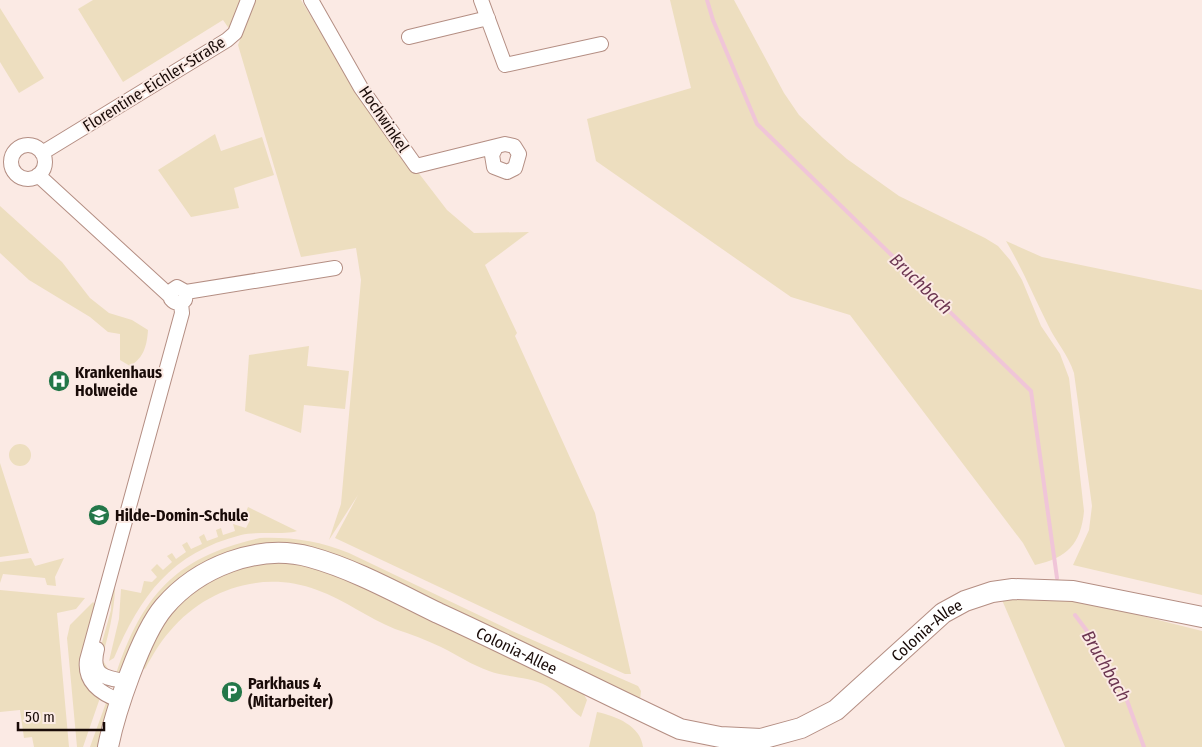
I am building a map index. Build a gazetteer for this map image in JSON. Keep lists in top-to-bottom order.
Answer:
{
  "streets": {
    "main road": ["Colonia-Allee"],
    "street": ["Florentine-Eichler-Straße", "Hochwinkel"]
  },
  "water": ["Bruchbach"],
  "places": {
    "hospital": ["Krankenhaus Holweide"],
    "school or university": ["Hilde-Domin-Schule"],
    "parking": ["Parkhaus 4 (Mitarbeiter)"]
  },
  "scale_bar": "50 m"
}
